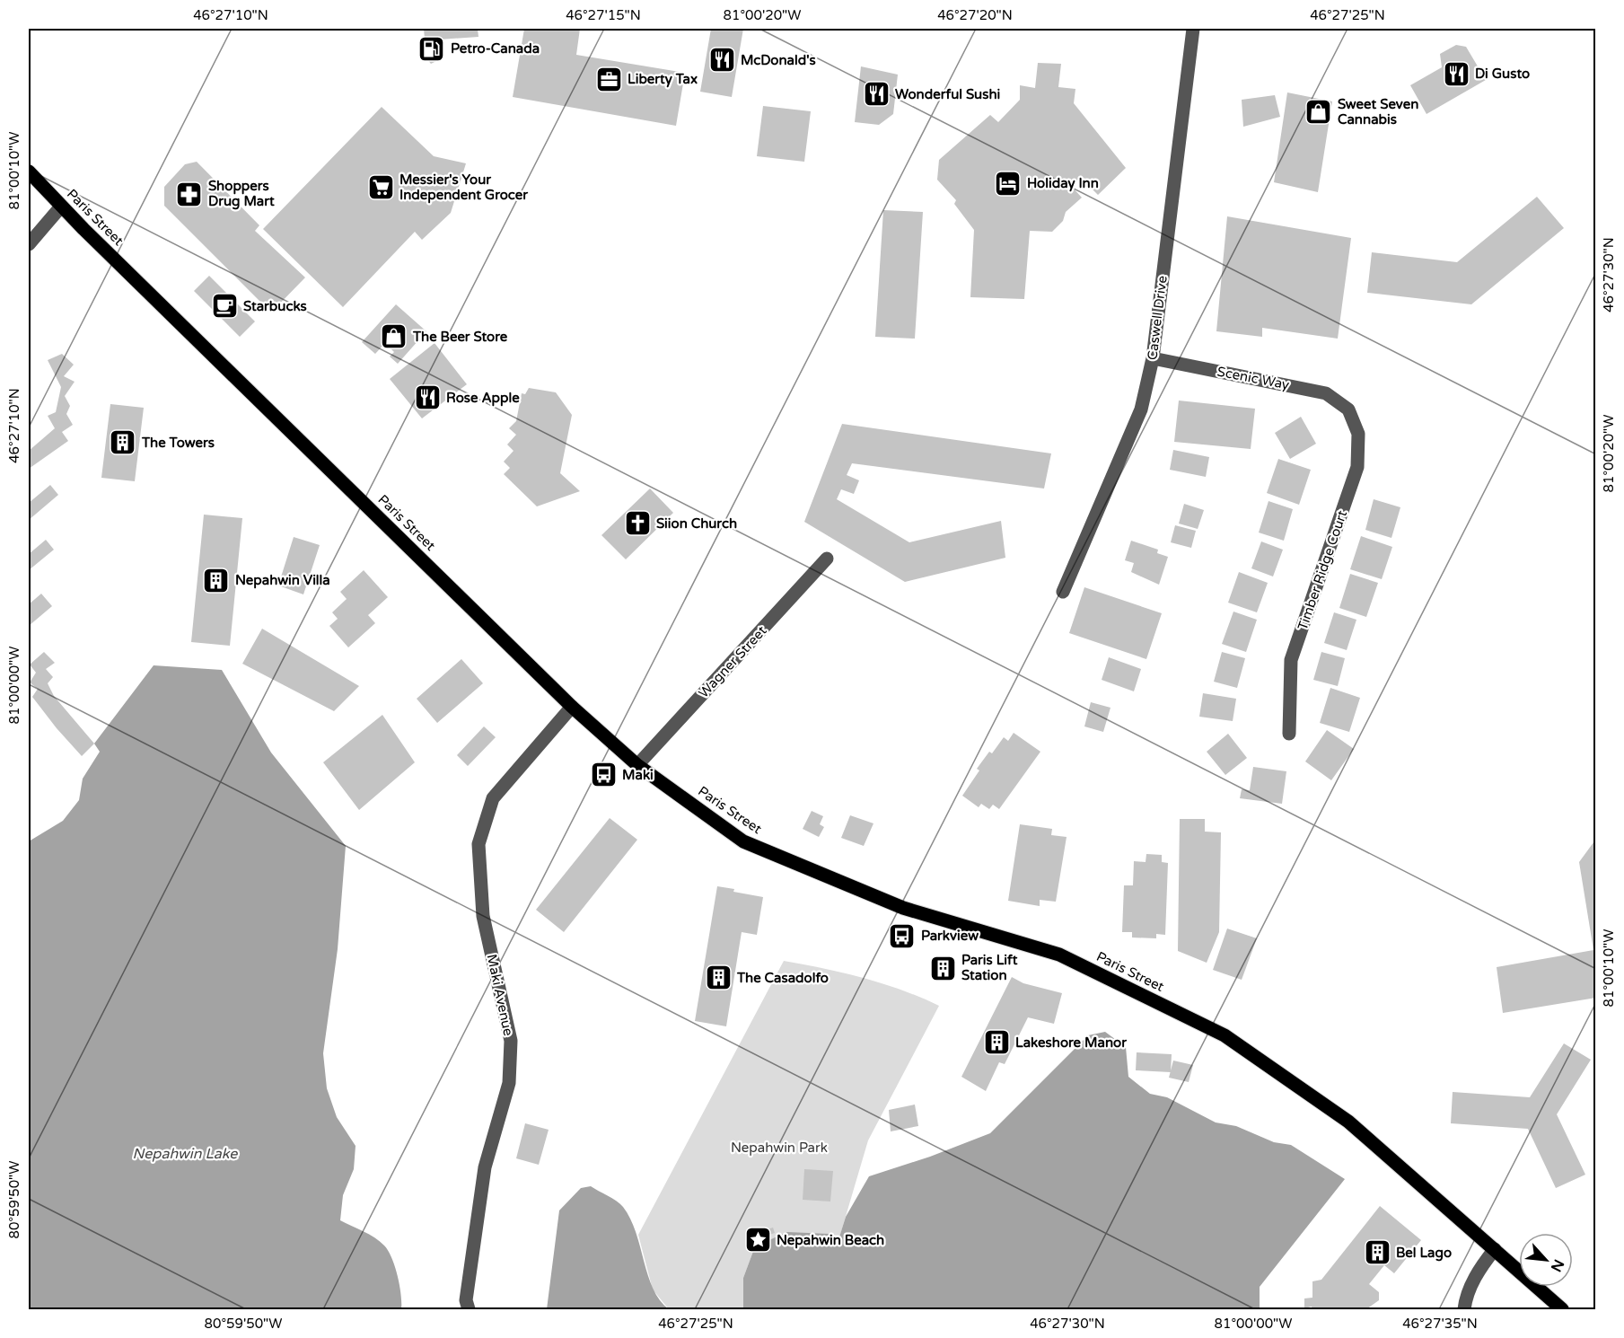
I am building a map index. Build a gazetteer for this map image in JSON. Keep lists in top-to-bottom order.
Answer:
{
  "streets": {
    "main road": ["Paris Street"],
    "street": [
      "Caswell Drive",
      "Scenic Way",
      "Timber Ridge Court",
      "Wagner Street",
      "Maki Avenue"
    ]
  },
  "crossings": [
    ["Paris Street", "Wagner Street"],
    ["Paris Street", "Maki Avenue"],
    ["Caswell Drive", "Scenic Way"],
    ["Scenic Way", "Timber Ridge Court"]
  ],
  "water": ["Nepahwin Lake"],
  "parks": ["Nepahwin Park"],
  "places": {
    "fuel station": ["Petro-Canada"],
    "restaurant": [
      "McDonald's",
      "Di Gusto",
      "Wonderful Sushi",
      "Rose Apple"
    ],
    "office": ["Liberty Tax"],
    "shop": ["Sweet Seven Cannabis", "The Beer Store"],
    "hotel": ["Holiday Inn"],
    "supermarket": ["Messier's Your Independent Grocer"],
    "pharmacy": ["Shoppers Drug Mart"],
    "cafe": ["Starbucks"],
    "building": [
      "The Towers",
      "Nepahwin Villa",
      "Paris Lift Station",
      "The Casadolfo",
      "Lakeshore Manor",
      "Bel Lago"
    ],
    "church": ["Siion Church"],
    "bus stop": ["Maki", "Parkview"],
    "place": ["Nepahwin Beach"]
  },
  "north": "bottom right",
  "coordinates": [
    "46°27'10\"N",
    "46°27'15\"N",
    "81°00'20\"W",
    "46°27'20\"N",
    "46°27'25\"N",
    "81°00'10\"W",
    "46°27'30\"N",
    "81°00'00\"W",
    "80°59'50\"W",
    "46°27'35\"N"
  ]
}
